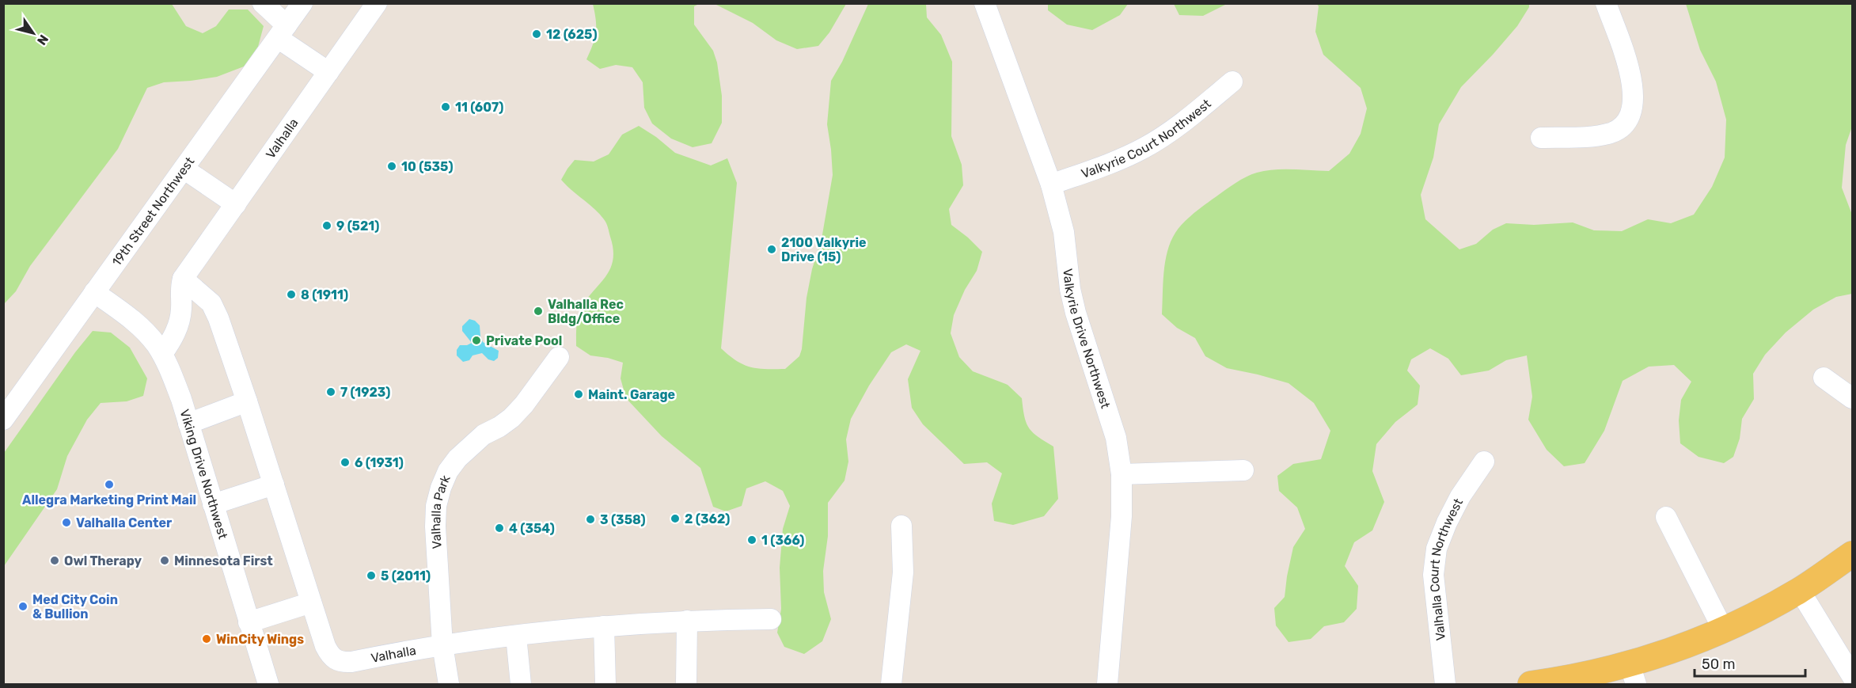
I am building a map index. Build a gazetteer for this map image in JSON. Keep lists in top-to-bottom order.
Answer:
{
  "streets": {
    "street": [
      "Valkyrie Court Northwest",
      "Valhalla",
      "19th Street Northwest",
      "Valkyrie Drive Northwest",
      "Viking Drive Northwest",
      "Valhalla Park",
      "Valhalla Court Northwest"
    ]
  },
  "crossings": [
    ["Valkyrie Court Northwest", "Valkyrie Drive Northwest"],
    ["Valhalla", "Valhalla Park"],
    ["19th Street Northwest", "Viking Drive Northwest"]
  ],
  "places": [
    "12 (625)",
    "11 (607)",
    "10 (535)",
    "9 (521)",
    "2100 Valkyrie Drive (15)",
    "8 (1911)",
    "Valhalla Rec Bldg/Office",
    "Private Pool",
    "7 (1923)",
    "Maint. Garage",
    "6 (1931)",
    "Allegra Marketing Print Mail",
    "2 (362)",
    "3 (358)",
    "Valhalla Center",
    "4 (354)",
    "1 (366)",
    "Owl Therapy",
    "Minnesota First",
    "5 (2011)",
    "Med City Coin & Bullion",
    "WinCity Wings"
  ],
  "scale_bar": "50 m",
  "north": "bottom right"
}
